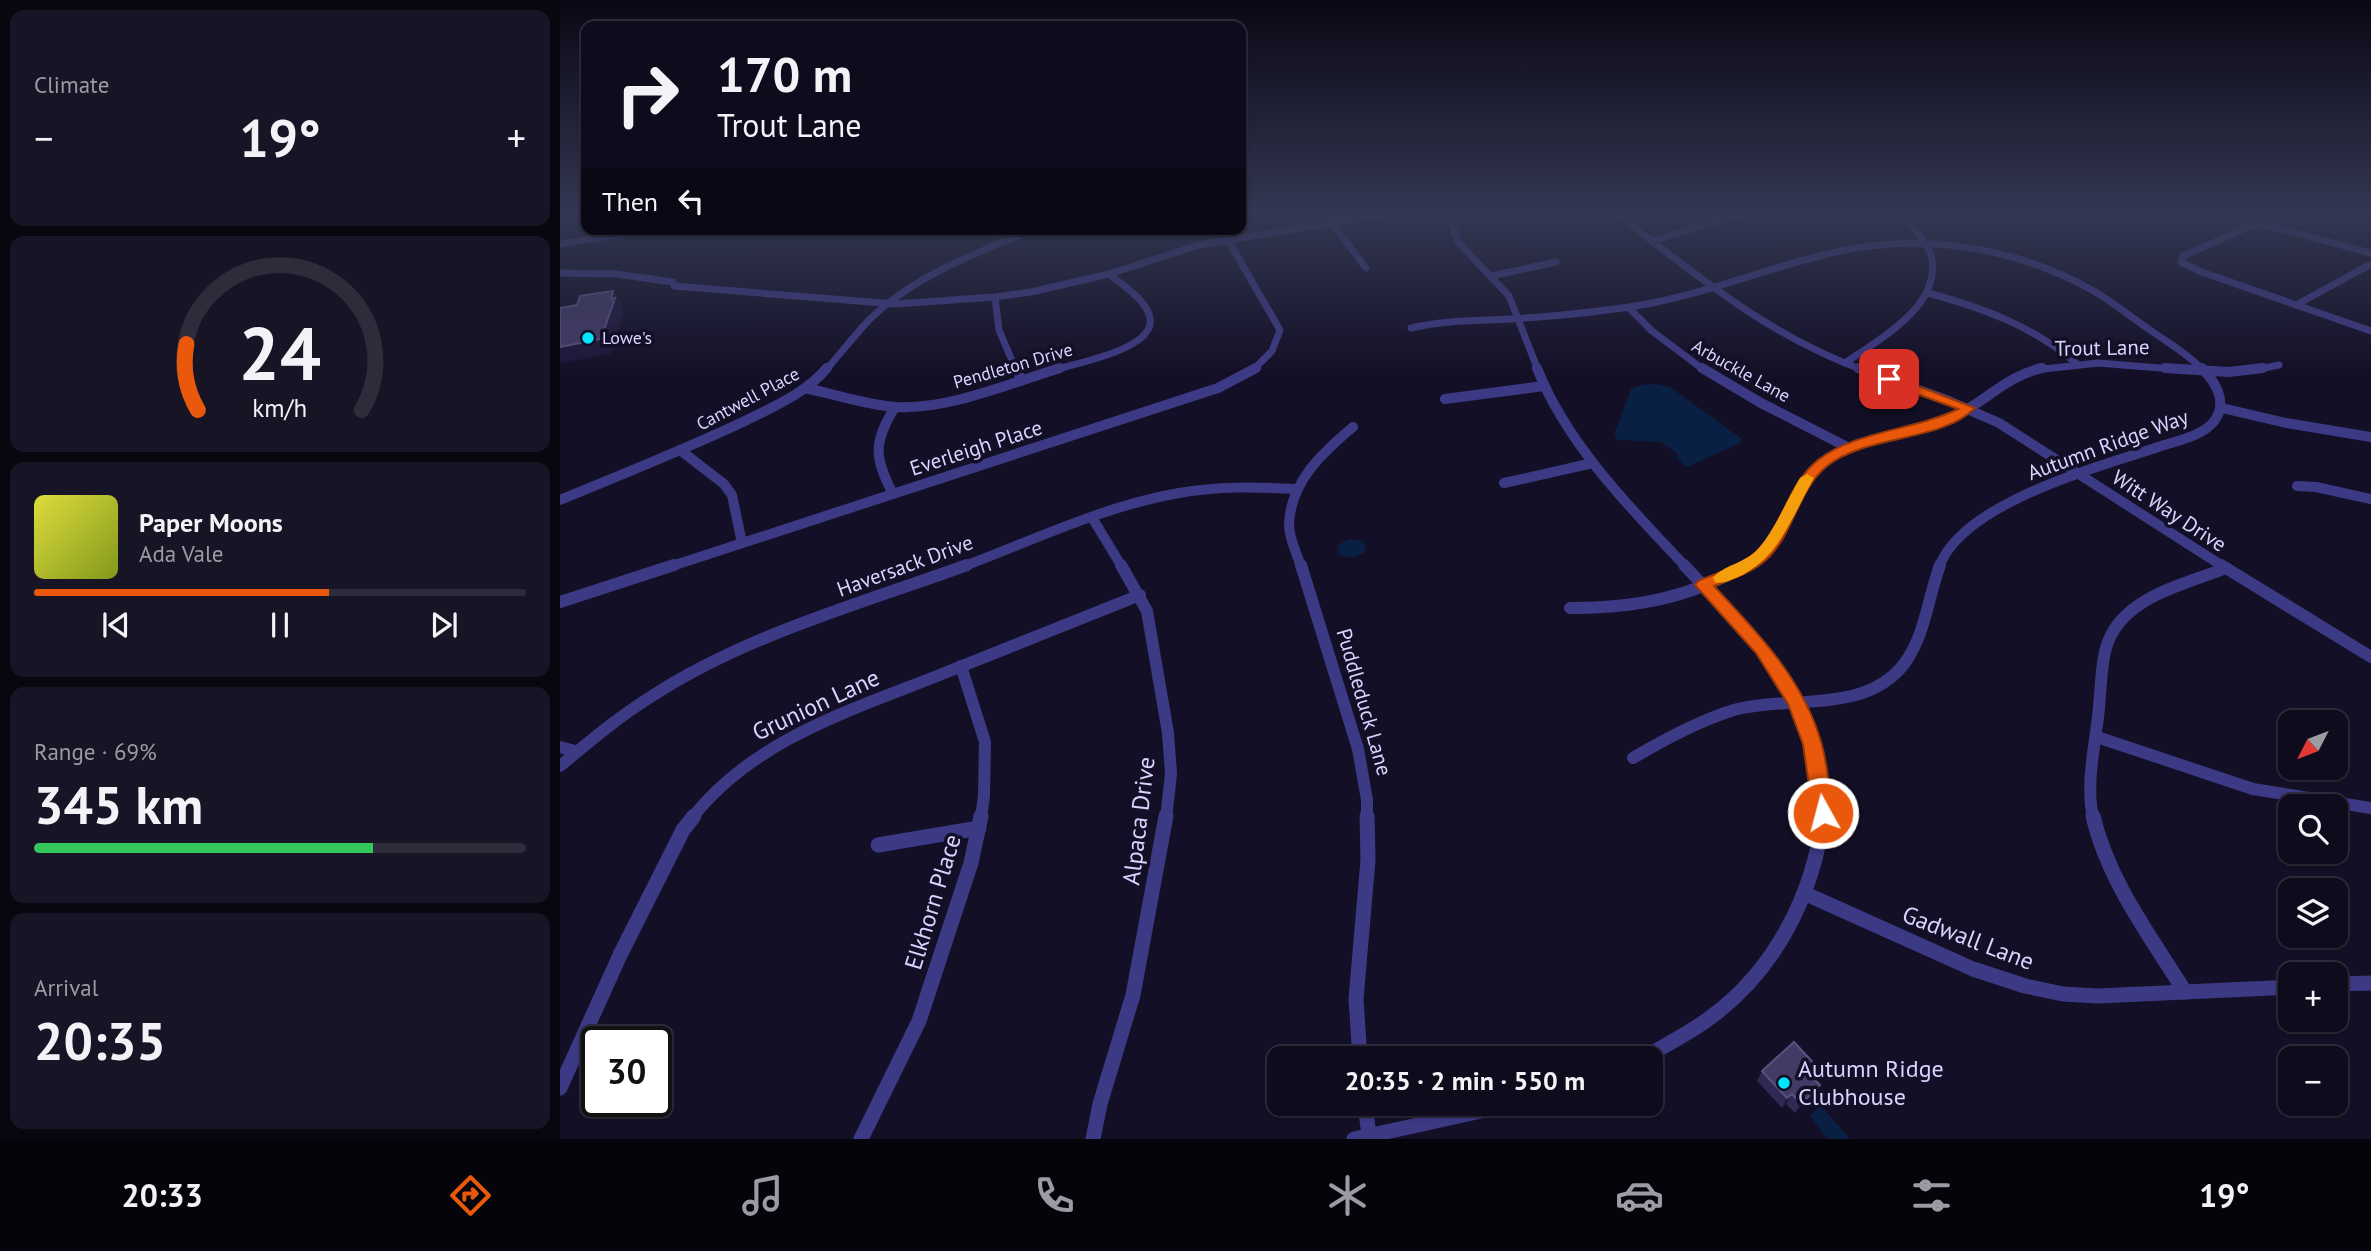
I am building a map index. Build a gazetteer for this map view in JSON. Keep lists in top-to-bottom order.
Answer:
{
  "streets": {
    "street": [
      "Trout Lane",
      "Pendleton Drive",
      "Arbuckle Lane",
      "Cantwell Place",
      "Autumn Ridge Way",
      "Everleigh Place",
      "Witt Way Drive",
      "Haversack Drive",
      "Puddleduck Lane",
      "Grunion Lane",
      "Alpaca Drive",
      "Elkhorn Place",
      "Gadwall Lane"
    ]
  },
  "crossings": [
    ["Trout Lane", "Arbuckle Lane"],
    ["Trout Lane", "Witt Way Drive"],
    ["Pendleton Drive", "Cantwell Place"],
    ["Autumn Ridge Way", "Witt Way Drive"],
    ["Haversack Drive", "Puddleduck Lane"],
    ["Haversack Drive", "Alpaca Drive"],
    ["Grunion Lane", "Alpaca Drive"],
    ["Grunion Lane", "Elkhorn Place"]
  ],
  "places": ["Lowe's", "Autumn Ridge Clubhouse"],
  "north": "bottom left",
  "page": {
    "tile": [
      "Climate",
      ["Range · 69%", "345 km"],
      ["Arrival", "20:35"]
    ],
    "turn": ["170 m", "Trout Lane"],
    "heat": ["−", "19°", "+"],
    "then": "Then",
    "song": ["Paper Moons", "Ada Vale"],
    "map_buttons": ["+", "−"],
    "limit": "30",
    "trip": "20:35 · 2 min · 550 m",
    "tabs": ["20:33", "19°"],
    "gauge": ["24", "km/h"]
  }
}
